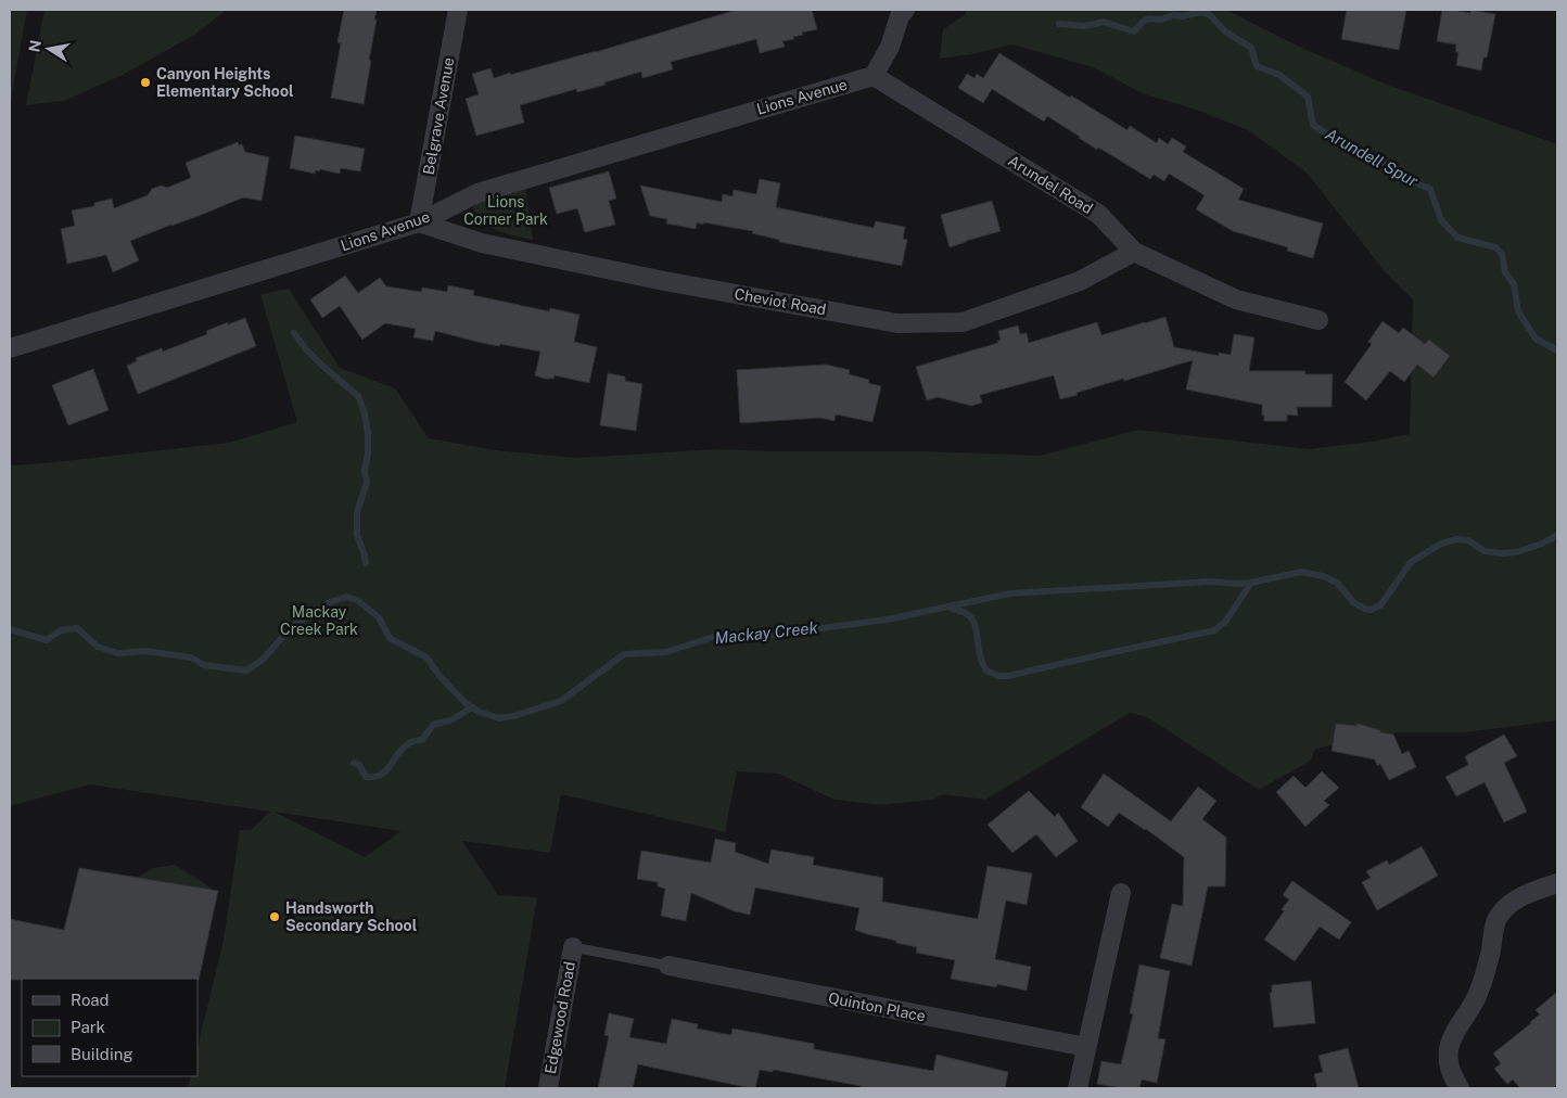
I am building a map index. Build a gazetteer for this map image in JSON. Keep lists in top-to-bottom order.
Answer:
{
  "streets": {
    "street": [
      "Lions Avenue",
      "Belgrave Avenue",
      "Arundel Road",
      "Cheviot Road",
      "Quinton Place",
      "Edgewood Road"
    ]
  },
  "crossings": [
    ["Lions Avenue", "Belgrave Avenue"],
    ["Lions Avenue", "Arundel Road"],
    ["Lions Avenue", "Cheviot Road"],
    ["Belgrave Avenue", "Cheviot Road"],
    ["Arundel Road", "Cheviot Road"]
  ],
  "water": ["Arundell Spur", "Mackay Creek"],
  "parks": ["Lions Corner Park", "Mackay Creek Park"],
  "places": ["Canyon Heights Elementary School", "Handsworth Secondary School"],
  "legend": ["Road", "Park", "Building"],
  "north": "left"
}
